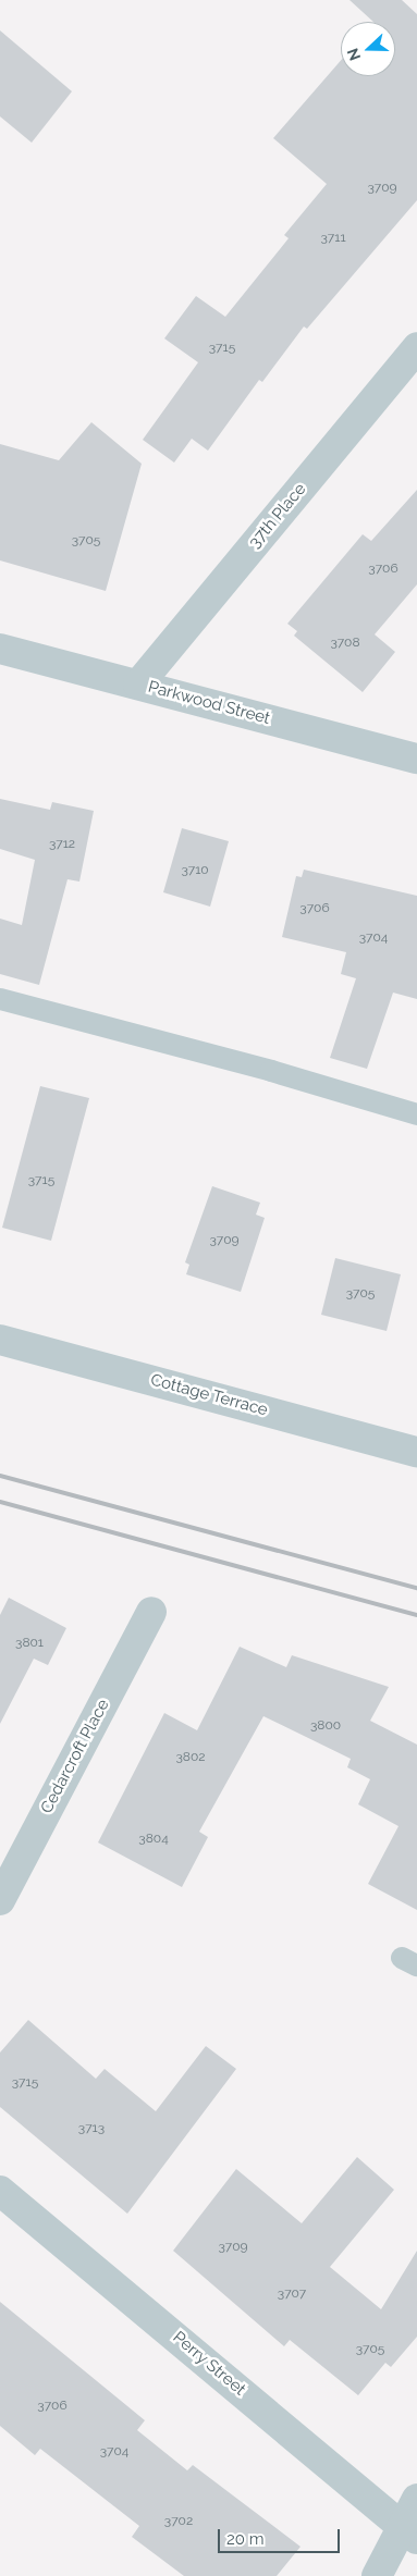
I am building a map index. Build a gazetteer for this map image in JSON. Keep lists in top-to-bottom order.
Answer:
{
  "streets": {
    "street": [
      "37th Place",
      "Parkwood Street",
      "Cottage Terrace",
      "Cedarcroft Place",
      "Perry Street"
    ]
  },
  "crossings": [
    ["37th Place", "Parkwood Street"]
  ],
  "house_numbers": [
    "3709",
    "3711",
    "3715",
    "3705",
    "3706",
    "3708",
    "3712",
    "3710",
    "3706",
    "3704",
    "3715",
    "3709",
    "3705",
    "3801",
    "3800",
    "3802",
    "3804",
    "3715",
    "3713",
    "3709",
    "3707",
    "3705",
    "3706",
    "3704",
    "3702"
  ],
  "scale_bar": "20 m",
  "north": "left"
}
